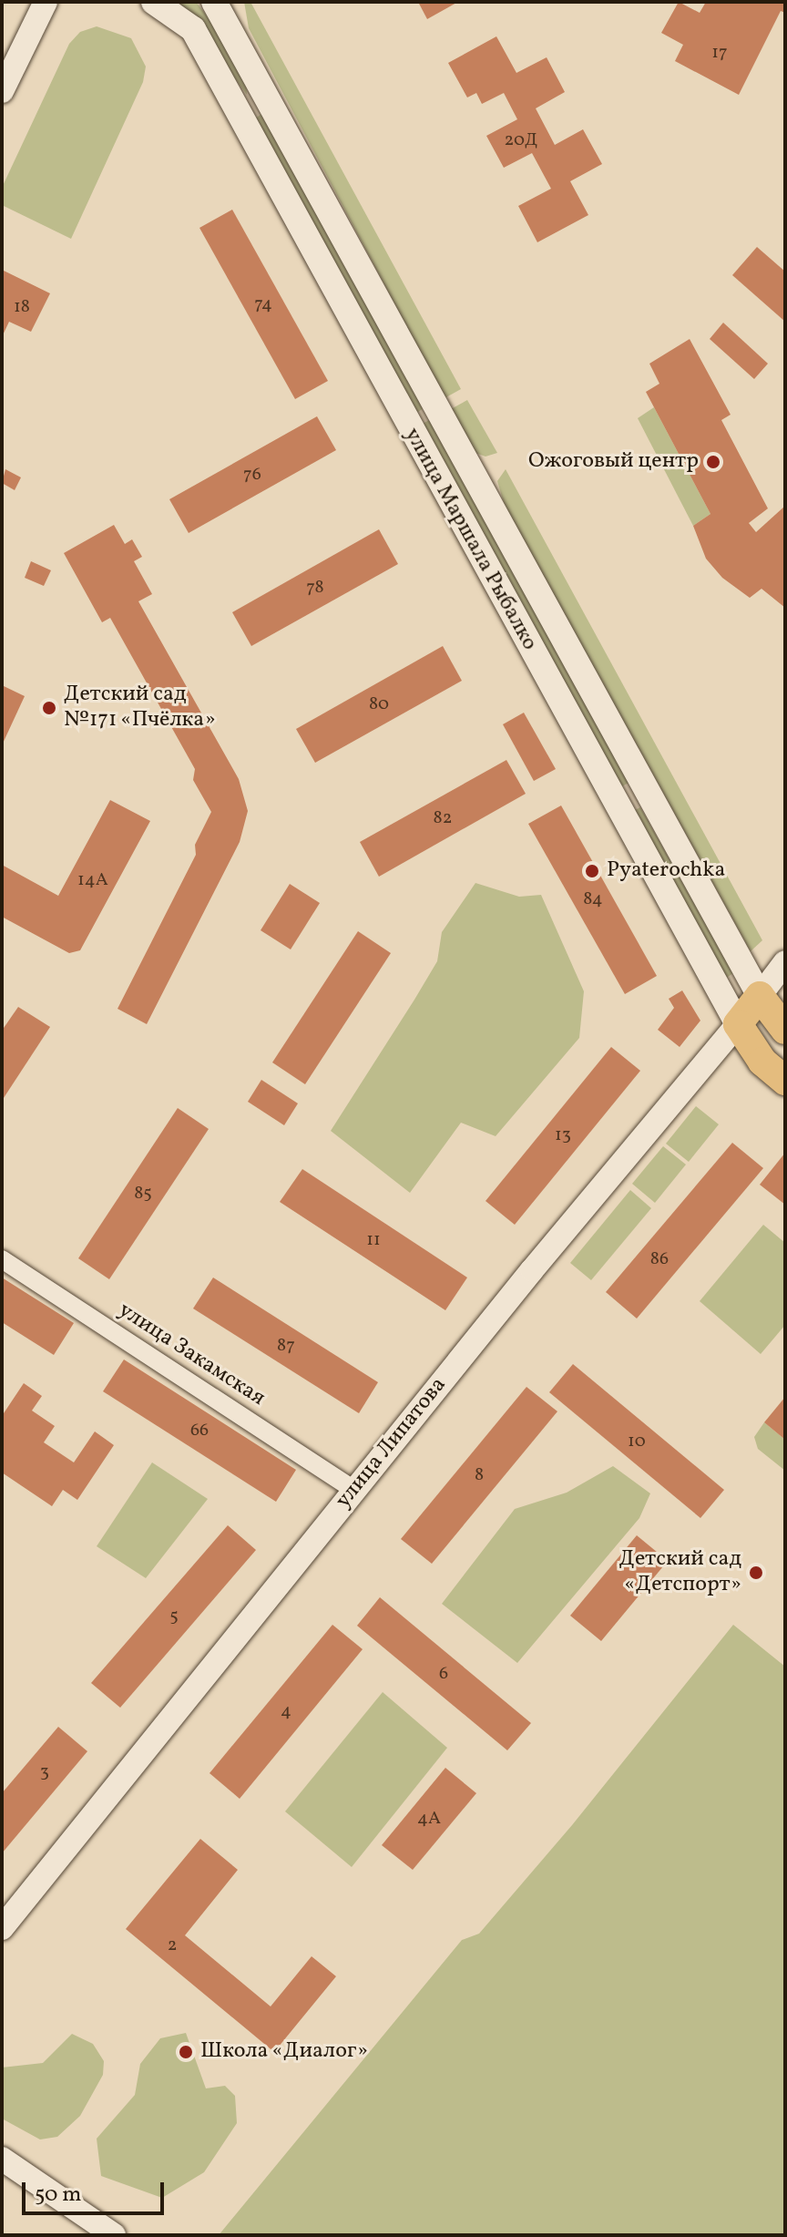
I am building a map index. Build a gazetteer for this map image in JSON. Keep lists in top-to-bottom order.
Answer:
{
  "streets": {
    "main road": ["улица Маршала Рыбалко", "улица Липатова"],
    "street": ["улица Закамская"]
  },
  "crossings": [
    ["улица Маршала Рыбалко", "улица Липатова"],
    ["улица Закамская", "улица Липатова"]
  ],
  "places": [
    "Ожоговый центр",
    "Детский сад №171 «Пчёлка»",
    "Pyaterochka",
    "Детский сад «Детспорт»",
    "Школа «Диалог»"
  ],
  "house_numbers": [
    "17",
    "20Д",
    "74",
    "18",
    "76",
    "78",
    "80",
    "82",
    "14А",
    "84",
    "13",
    "85",
    "11",
    "86",
    "87",
    "66",
    "10",
    "8",
    "5",
    "6",
    "4",
    "3",
    "4А",
    "2"
  ],
  "scale_bar": "50 m"
}
